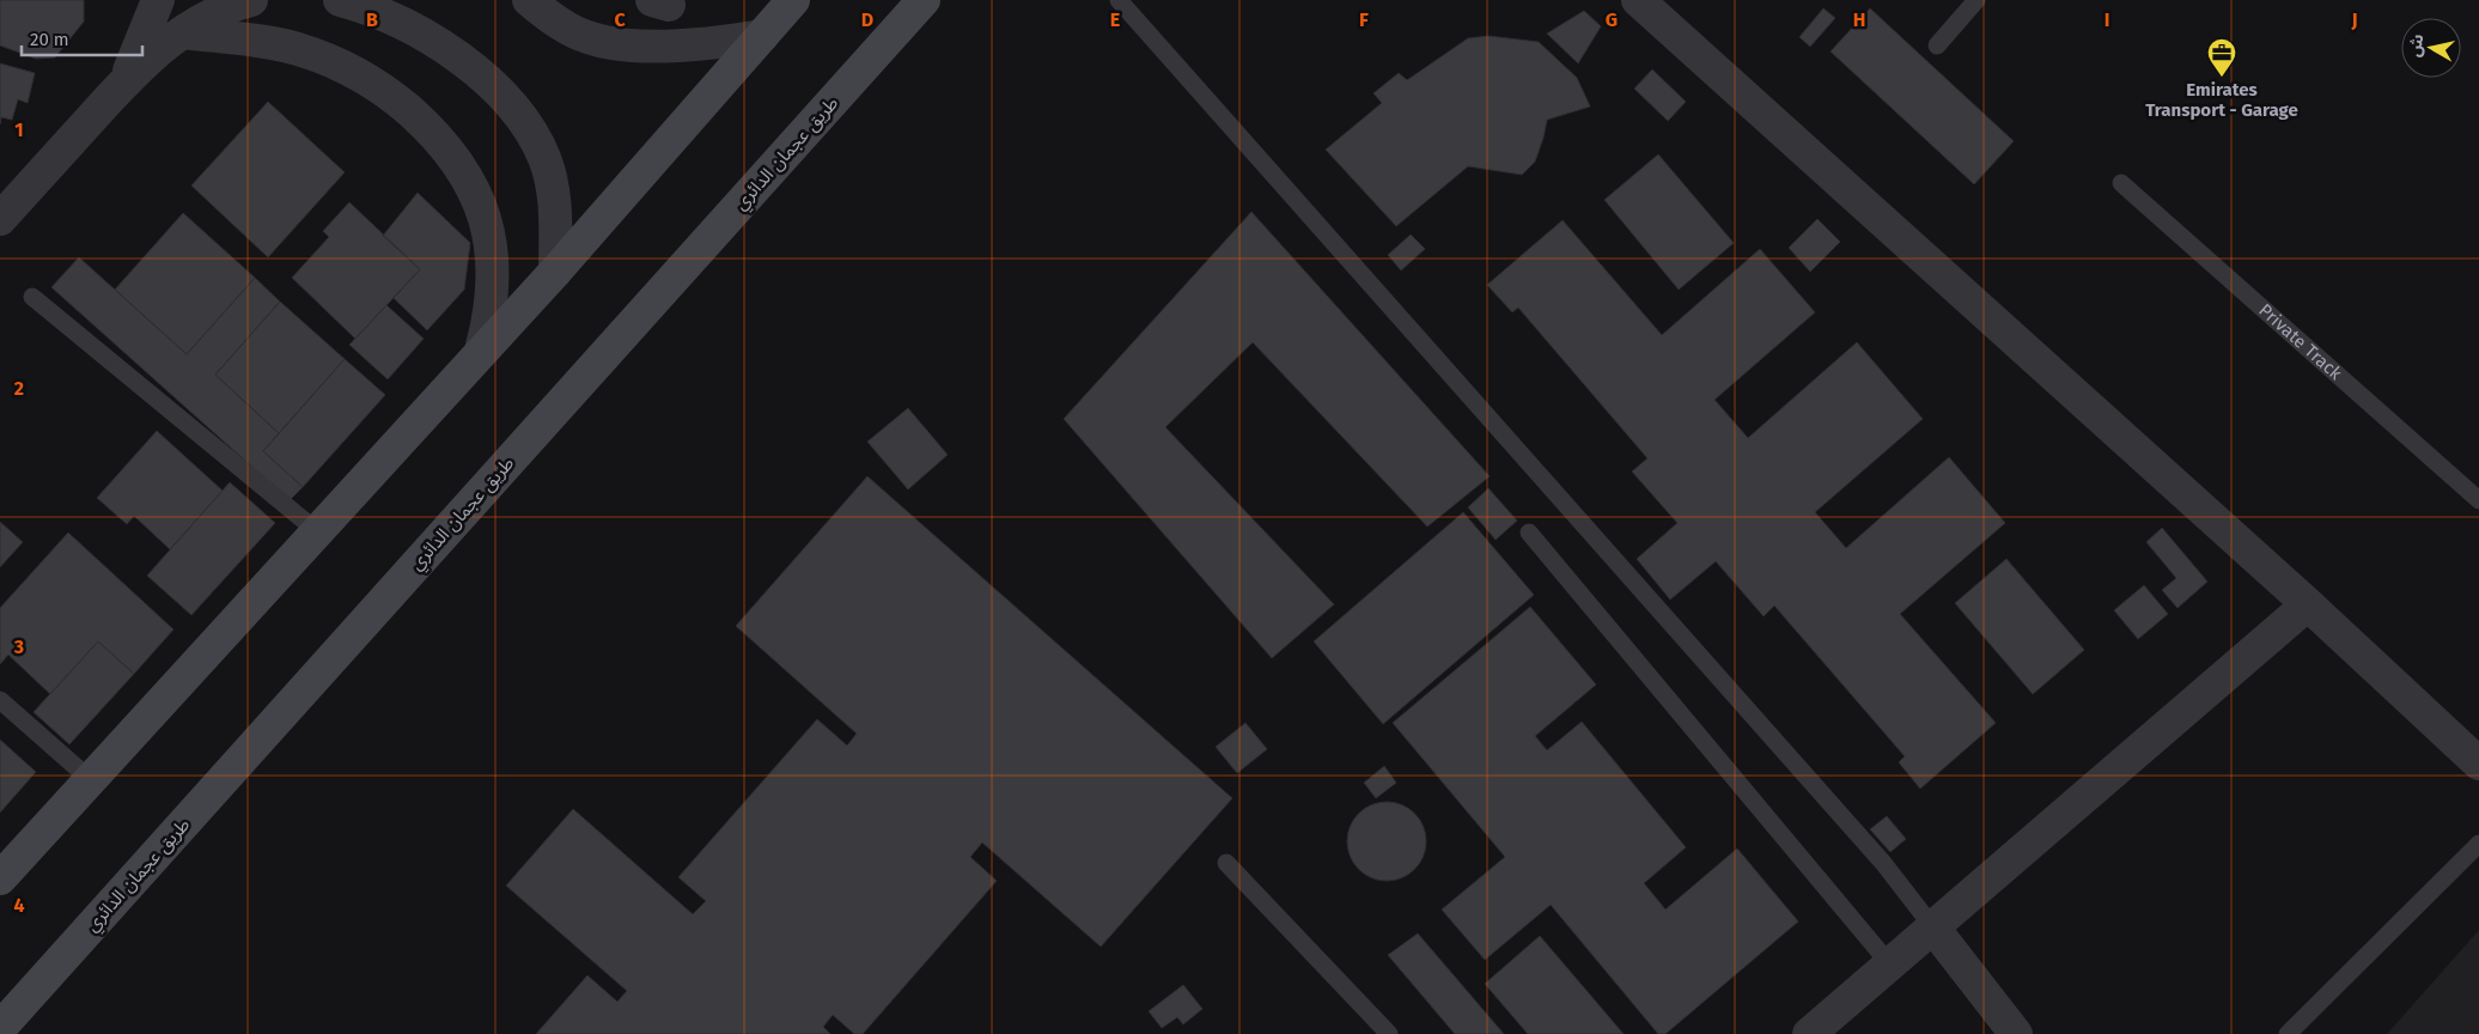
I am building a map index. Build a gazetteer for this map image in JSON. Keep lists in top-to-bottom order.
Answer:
{
  "streets": {
    "main road": ["طريق عجمان الدائري"],
    "lane": ["Private Track"]
  },
  "places": {
    "office": ["Emirates Transport - Garage"]
  },
  "scale_bar": "20 m",
  "north": "left",
  "grid": {
    "columns": [
      "B",
      "C",
      "D",
      "E",
      "F",
      "G",
      "H",
      "I",
      "J"
    ],
    "rows": [
      "1",
      "2",
      "3",
      "4"
    ]
  }
}
